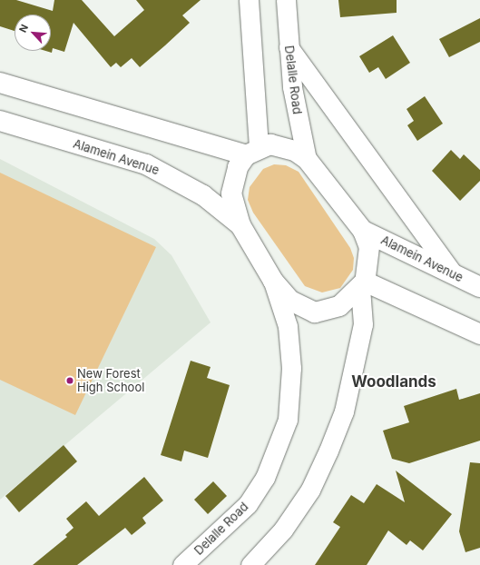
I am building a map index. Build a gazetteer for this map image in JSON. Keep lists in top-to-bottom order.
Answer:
{
  "streets": {
    "street": ["Delalle Road", "Alamein Avenue"]
  },
  "districts": ["Woodlands"],
  "places": ["New Forest High School"],
  "north": "top left"
}
